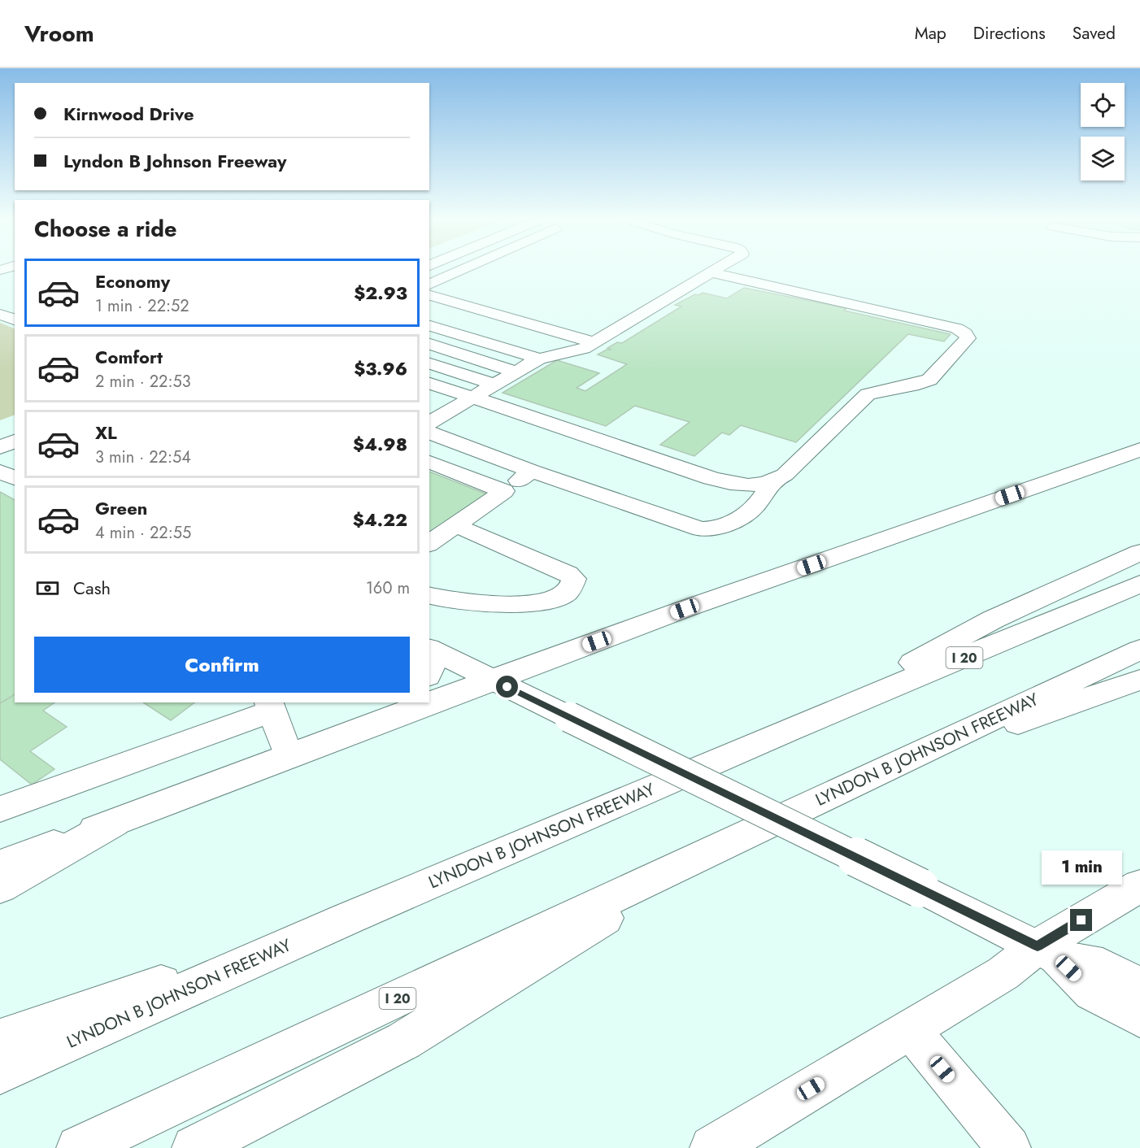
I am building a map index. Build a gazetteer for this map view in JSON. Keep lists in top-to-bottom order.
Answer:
{
  "streets": {
    "main road": ["I 20", "LYNDON B JOHNSON FREEWAY"]
  },
  "page": {
    "header": "Vroom",
    "nav": ["Map", "Directions", "Saved"],
    "banner": ["Kirnwood Drive", "Lyndon B Johnson Freeway"],
    "heading": "Choose a ride",
    "list": [
      {
        "name": "Economy",
        "note": "1 min · 22:52",
        "value": "$2.93"
      },
      {
        "name": "Comfort",
        "note": "2 min · 22:53",
        "value": "$3.96"
      },
      {
        "name": "XL",
        "note": "3 min · 22:54",
        "value": "$4.98"
      },
      {
        "name": "Green",
        "note": "4 min · 22:55",
        "value": "$4.22"
      }
    ],
    "pay": ["Cash", "160 m"],
    "buttons": "Confirm",
    "bubble": "1 min"
  }
}
